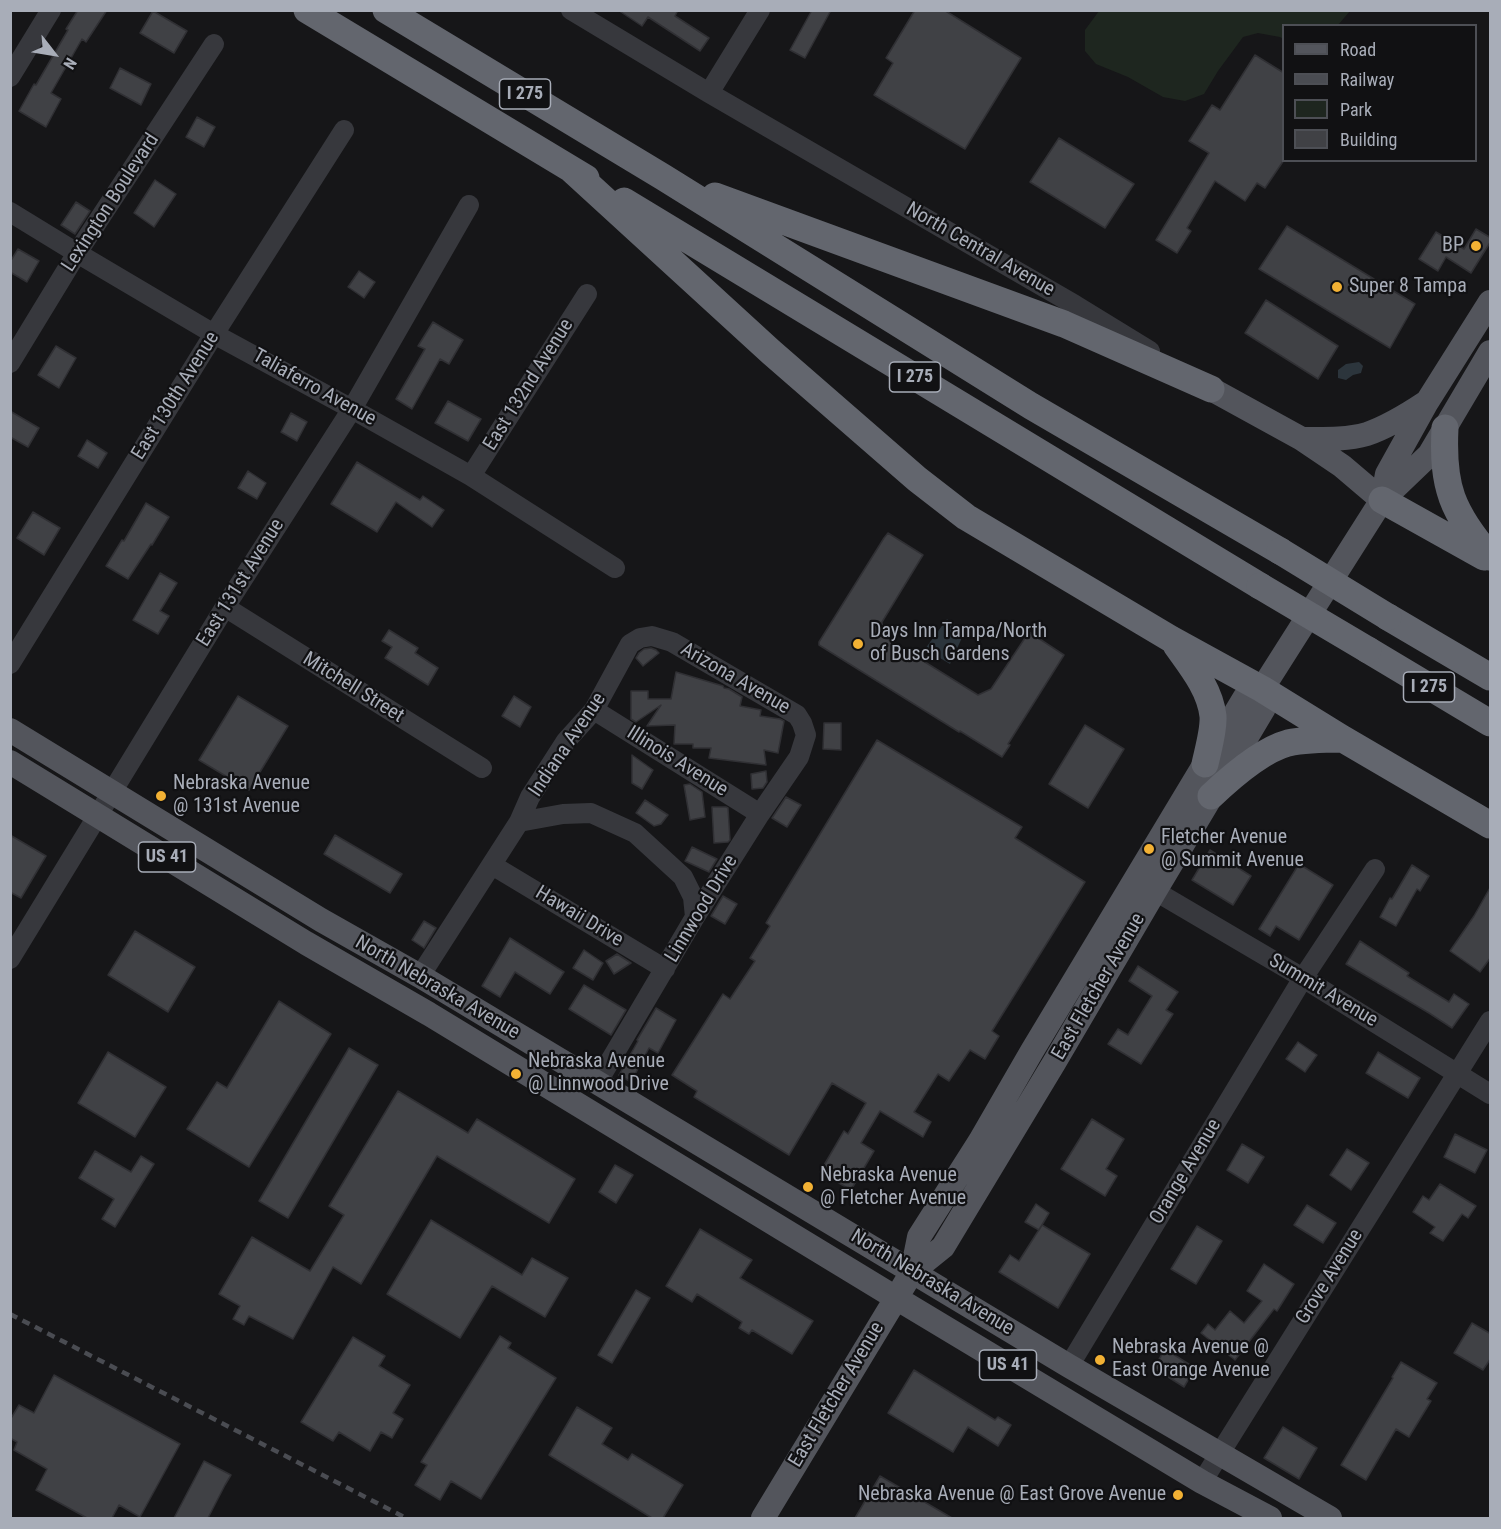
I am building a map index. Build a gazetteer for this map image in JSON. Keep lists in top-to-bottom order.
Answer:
{
  "streets": {
    "highway": ["I 275"],
    "main road": [
      "North Central Avenue",
      "US 41",
      "East Fletcher Avenue",
      "North Nebraska Avenue"
    ],
    "street": [
      "Lexington Boulevard",
      "East 132nd Avenue",
      "Taliaferro Avenue",
      "East 130th Avenue",
      "East 131st Avenue",
      "Arizona Avenue",
      "Mitchell Street",
      "Indiana Avenue",
      "Illinois Avenue",
      "Linnwood Drive",
      "Hawaii Drive",
      "Summit Avenue",
      "Orange Avenue",
      "Grove Avenue"
    ]
  },
  "crossings": [
    ["Lexington Boulevard", "Taliaferro Avenue"],
    ["North Central Avenue", "East Fletcher Avenue"],
    ["East 132nd Avenue", "Taliaferro Avenue"],
    ["Taliaferro Avenue", "East 130th Avenue"],
    ["Taliaferro Avenue", "East 131st Avenue"],
    ["East 131st Avenue", "Mitchell Street"],
    ["East 131st Avenue", "North Nebraska Avenue"],
    ["Arizona Avenue", "Indiana Avenue"],
    ["Arizona Avenue", "Linnwood Drive"],
    ["Indiana Avenue", "Illinois Avenue"],
    ["Indiana Avenue", "Hawaii Drive"],
    ["Indiana Avenue", "North Nebraska Avenue"],
    ["Illinois Avenue", "Linnwood Drive"],
    ["Linnwood Drive", "Hawaii Drive"],
    ["Linnwood Drive", "North Nebraska Avenue"],
    ["East Fletcher Avenue", "North Nebraska Avenue"],
    ["East Fletcher Avenue", "Summit Avenue"],
    ["North Nebraska Avenue", "Orange Avenue"],
    ["North Nebraska Avenue", "Grove Avenue"],
    ["Summit Avenue", "Orange Avenue"],
    ["Summit Avenue", "Grove Avenue"]
  ],
  "places": [
    "BP",
    "Super 8 Tampa",
    "Days Inn Tampa/North of Busch Gardens",
    "Nebraska Avenue @ 131st Avenue",
    "Fletcher Avenue @ Summit Avenue",
    "Nebraska Avenue @ Linnwood Drive",
    "Nebraska Avenue @ Fletcher Avenue",
    "Nebraska Avenue @ East Orange Avenue",
    "Nebraska Avenue @ East Grove Avenue"
  ],
  "legend": [
    "Road",
    "Railway",
    "Park",
    "Building"
  ],
  "north": "bottom right"
}
